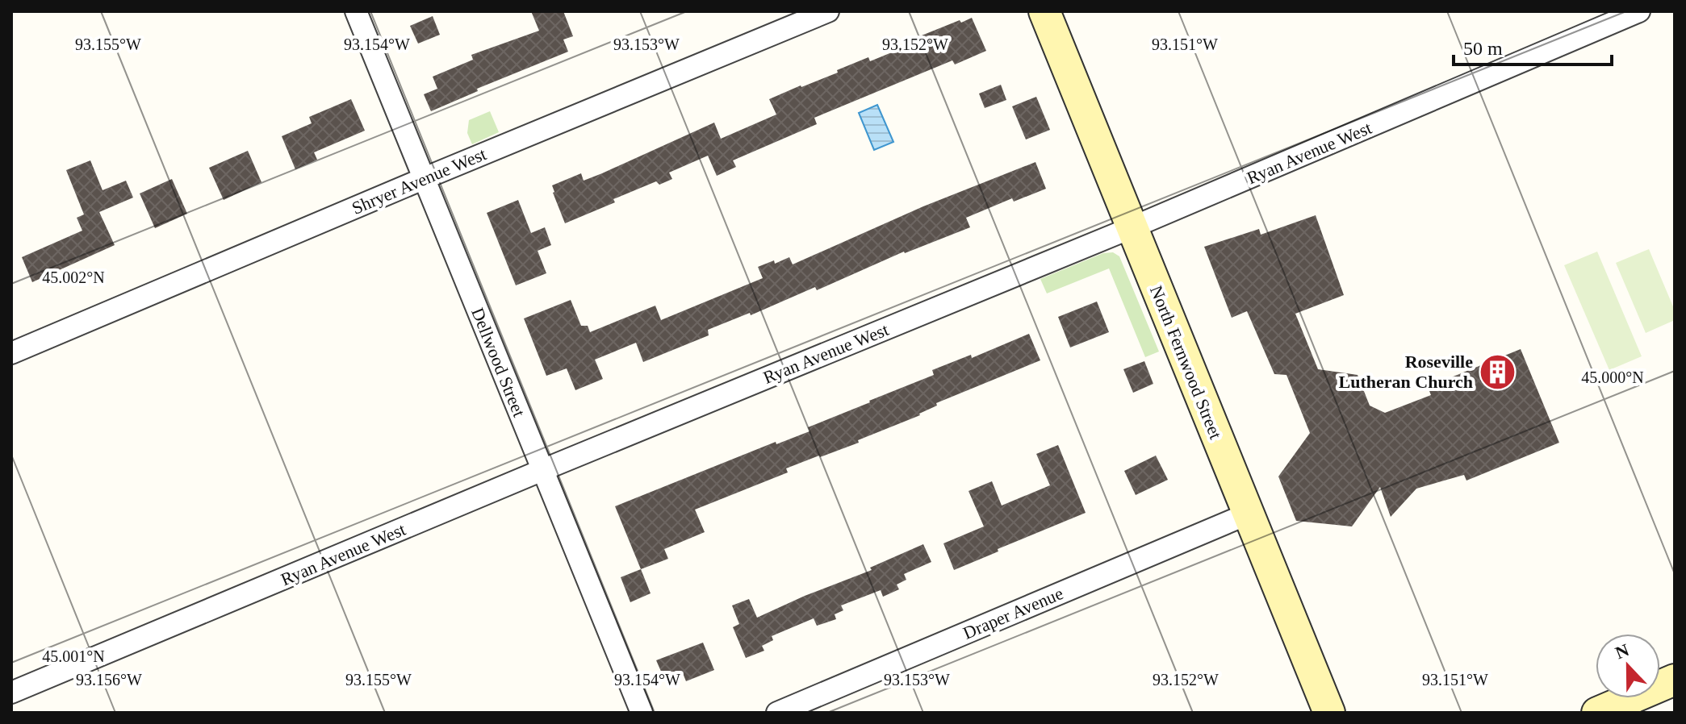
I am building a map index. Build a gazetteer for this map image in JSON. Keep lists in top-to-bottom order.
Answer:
{
  "streets": {
    "street": [
      "Ryan Avenue West",
      "Shryer Avenue West",
      "Dellwood Street",
      "North Fernwood Street",
      "Draper Avenue"
    ]
  },
  "crossings": [
    ["Ryan Avenue West", "Dellwood Street"],
    ["Ryan Avenue West", "North Fernwood Street"],
    ["Shryer Avenue West", "Dellwood Street"],
    ["North Fernwood Street", "Draper Avenue"]
  ],
  "places": {
    "building": ["Roseville Lutheran Church"]
  },
  "scale_bar": "50 m",
  "north": "top",
  "coordinates": [
    "93.155°W",
    "93.154°W",
    "93.153°W",
    "93.152°W",
    "93.151°W",
    "45.002°N",
    "45.000°N",
    "45.001°N",
    "93.156°W"
  ]
}
